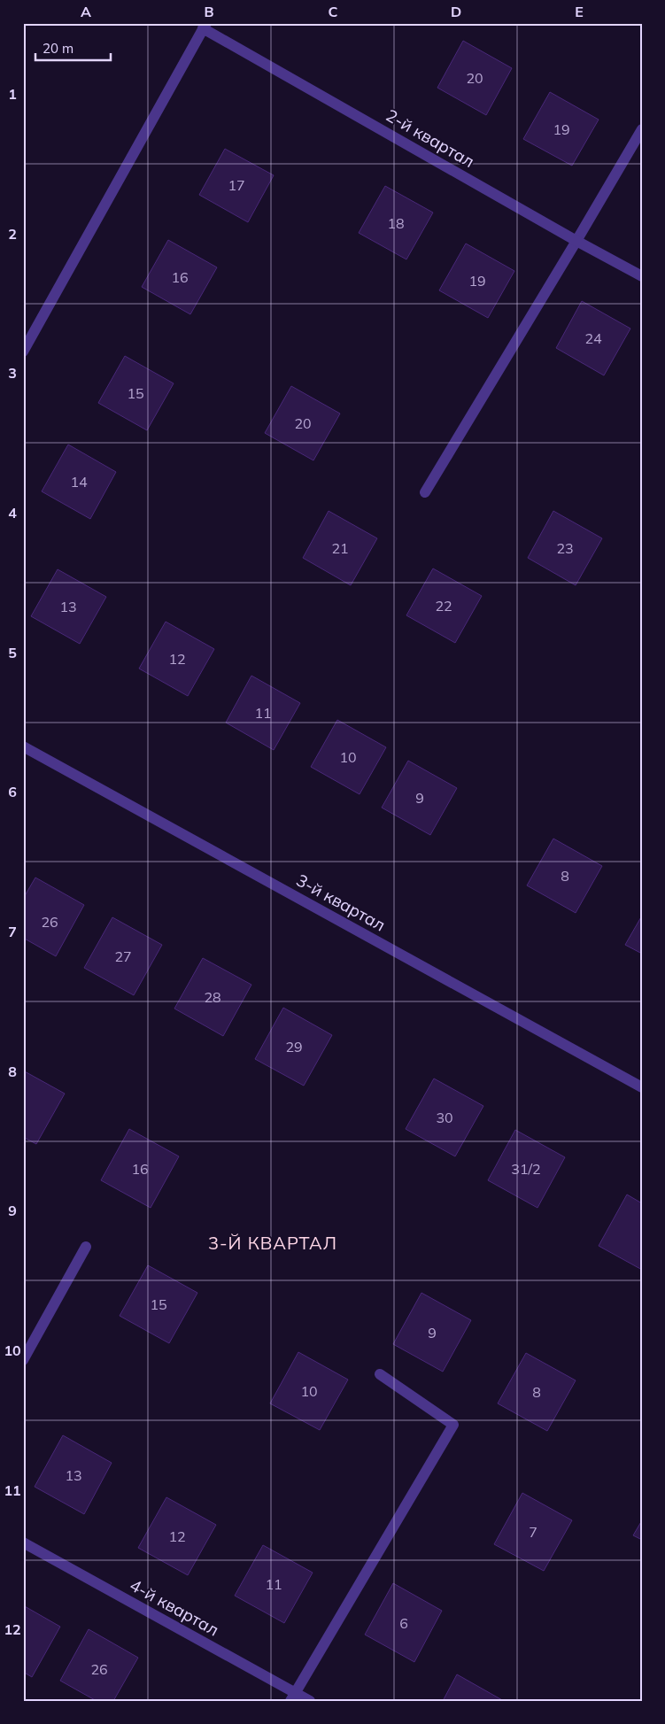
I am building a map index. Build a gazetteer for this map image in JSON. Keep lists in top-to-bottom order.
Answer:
{
  "streets": {
    "street": ["2-й квартал", "3-й квартал", "4-й квартал"]
  },
  "districts": ["3-Й КВАРТАЛ"],
  "house_numbers": [
    "20",
    "19",
    "17",
    "18",
    "16",
    "19",
    "24",
    "15",
    "20",
    "14",
    "21",
    "23",
    "22",
    "13",
    "12",
    "11",
    "10",
    "9",
    "8",
    "26",
    "27",
    "28",
    "29",
    "30",
    "16",
    "31/2",
    "15",
    "9",
    "10",
    "8",
    "13",
    "7",
    "12",
    "11",
    "6",
    "26"
  ],
  "scale_bar": "20 m",
  "grid": {
    "columns": [
      "A",
      "B",
      "C",
      "D",
      "E"
    ],
    "rows": [
      "1",
      "2",
      "3",
      "4",
      "5",
      "6",
      "7",
      "8",
      "9",
      "10",
      "11",
      "12"
    ]
  }
}
